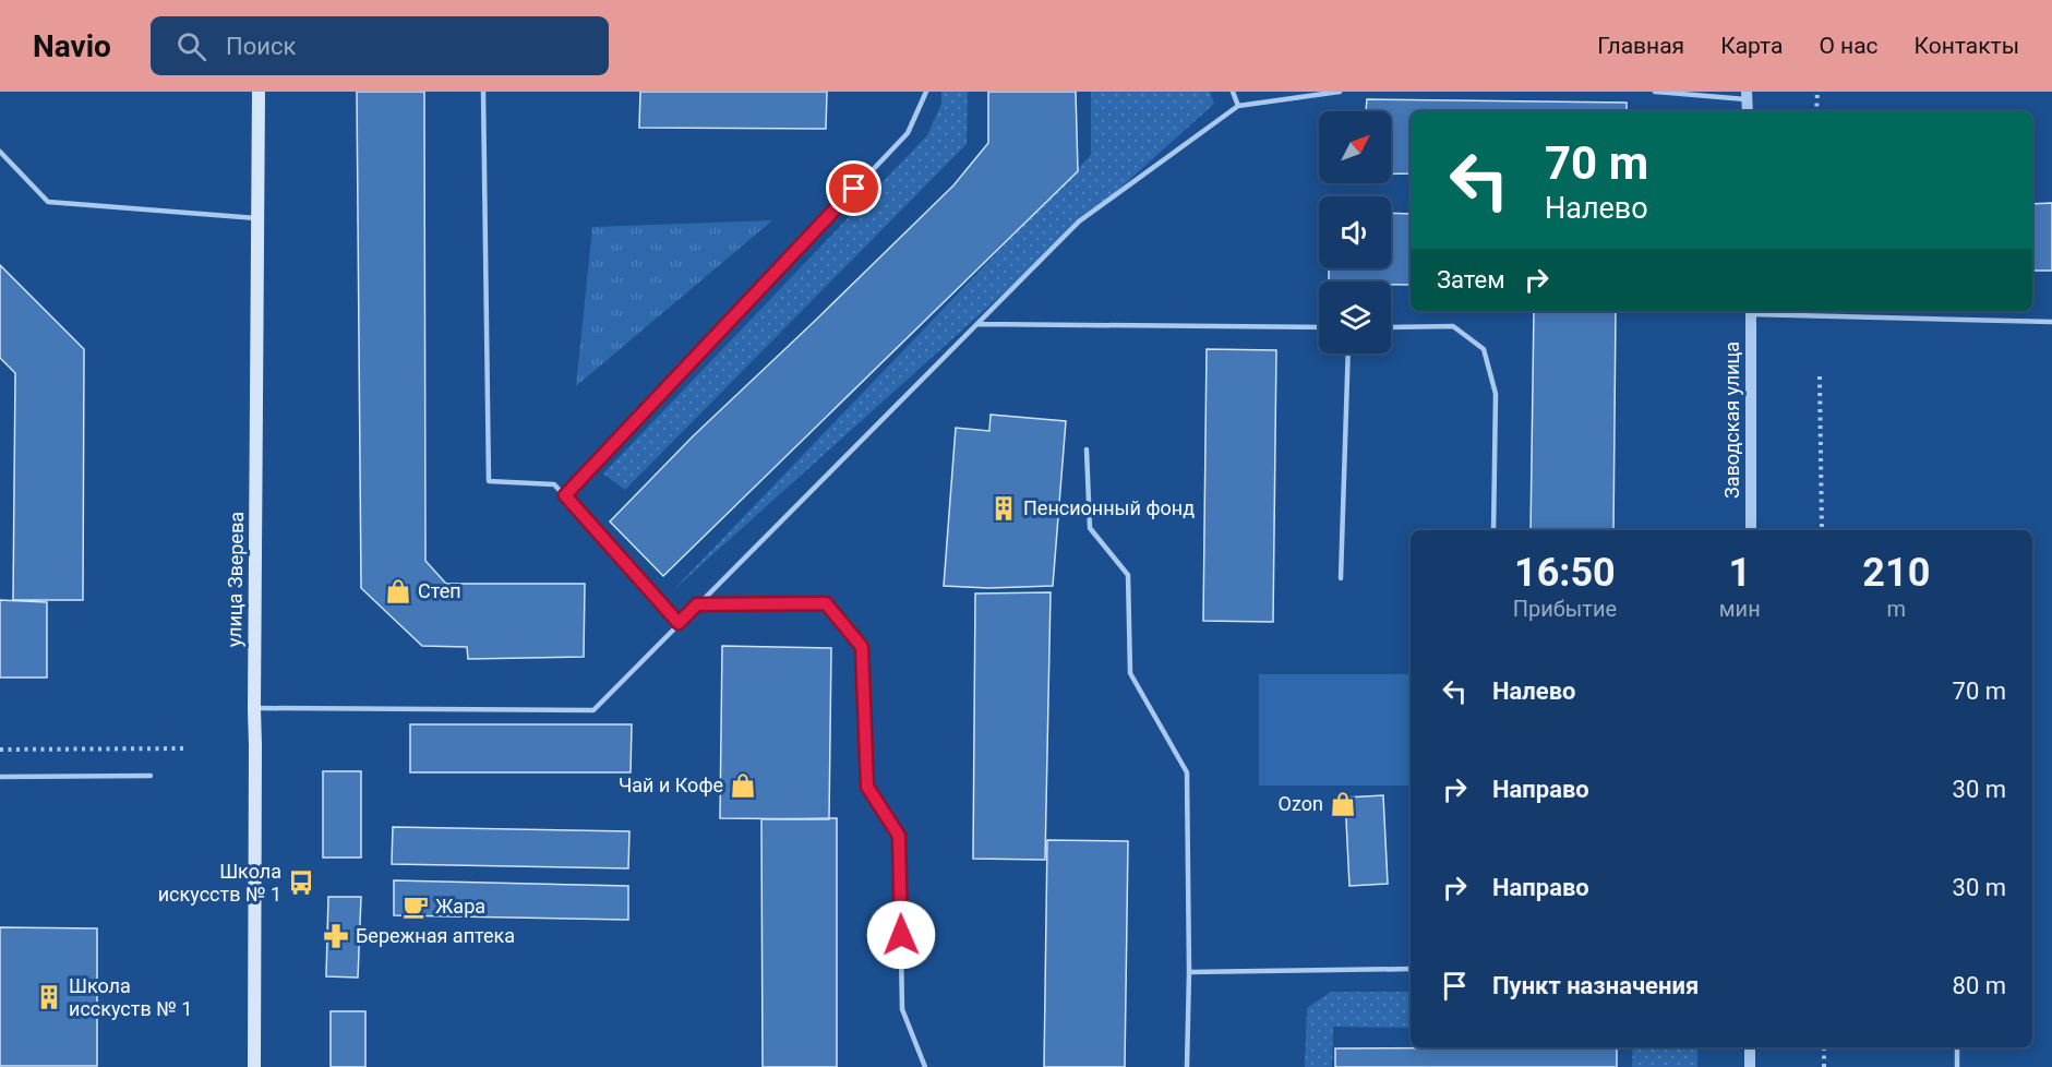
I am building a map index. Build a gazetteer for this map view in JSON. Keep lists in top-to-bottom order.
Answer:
{
  "streets": {
    "main road": ["улица Зверева"],
    "street": ["Заводская улица"]
  },
  "places": {
    "building": ["Пенсионный фонд", "Школа исскуств № 1"],
    "shop": ["Степ", "Чай и Кофе", "Ozon"],
    "bus stop": ["Школа искусств № 1"],
    "cafe": ["Жара"],
    "pharmacy": ["Бережная аптека"]
  },
  "north": "top right",
  "page": {
    "header": "Navio",
    "search": "Поиск",
    "nav": [
      "Главная",
      "Карта",
      "О нас",
      "Контакты"
    ],
    "turn": ["70 m", "Налево"],
    "then": "Затем",
    "eta": [
      "16:50",
      "Прибытие",
      "1",
      "мин",
      "210",
      "m"
    ],
    "list": [
      {
        "name": "Налево",
        "value": "70 m"
      },
      {
        "name": "Направо",
        "value": "30 m"
      },
      {
        "name": "Направо",
        "value": "30 m"
      },
      {
        "name": "Пункт назначения",
        "value": "80 m"
      }
    ]
  }
}
